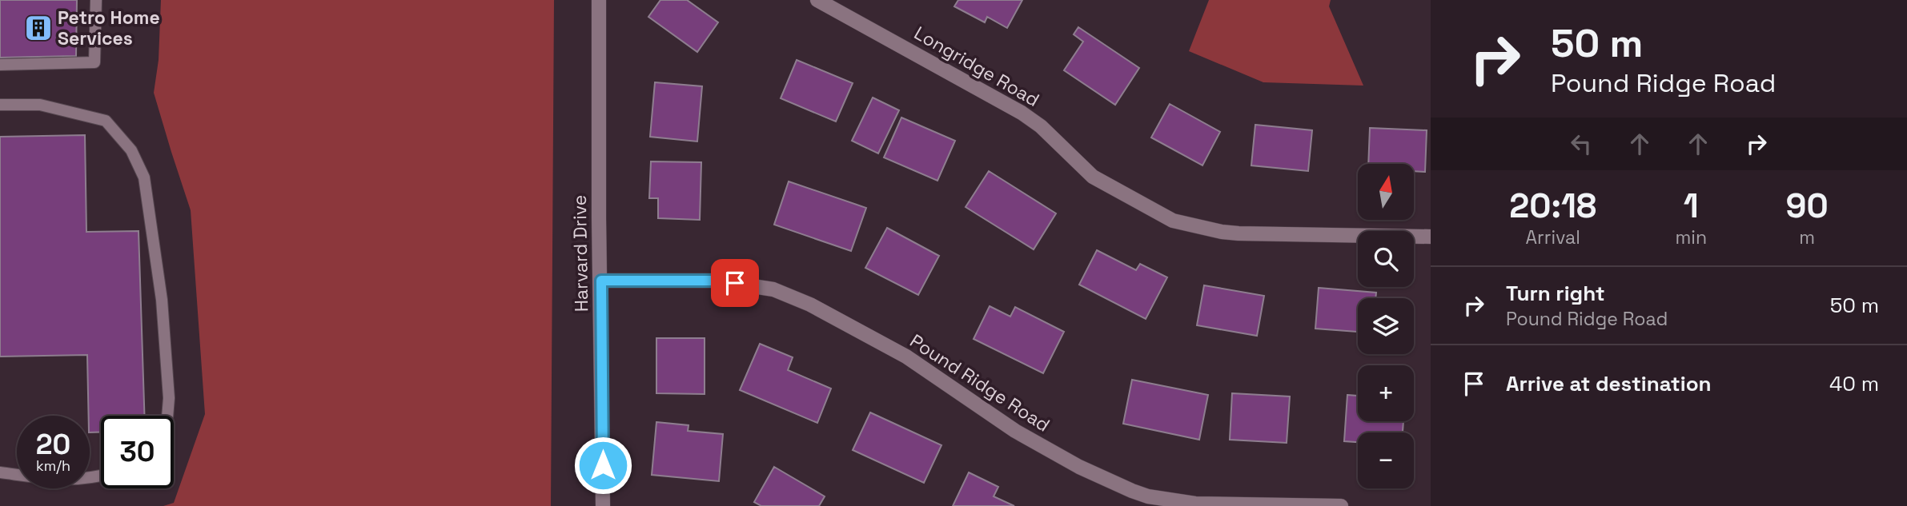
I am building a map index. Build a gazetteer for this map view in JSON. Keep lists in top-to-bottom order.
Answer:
{
  "streets": {
    "street": ["Longridge Road", "Harvard Drive", "Pound Ridge Road"]
  },
  "crossings": [
    ["Harvard Drive", "Pound Ridge Road"]
  ],
  "places": {
    "building": ["Petro Home Services"]
  },
  "north": "top",
  "page": {
    "turn": ["50 m", "Pound Ridge Road"],
    "map_buttons": ["+", "−"],
    "eta": [
      "20:18",
      "Arrival",
      "1",
      "min",
      "90",
      "m"
    ],
    "list": [
      {
        "name": "Turn right",
        "note": "Pound Ridge Road",
        "value": "50 m"
      },
      {
        "name": "Arrive at destination",
        "value": "40 m"
      }
    ],
    "speed": "20 km/h",
    "limit": "30"
  }
}
